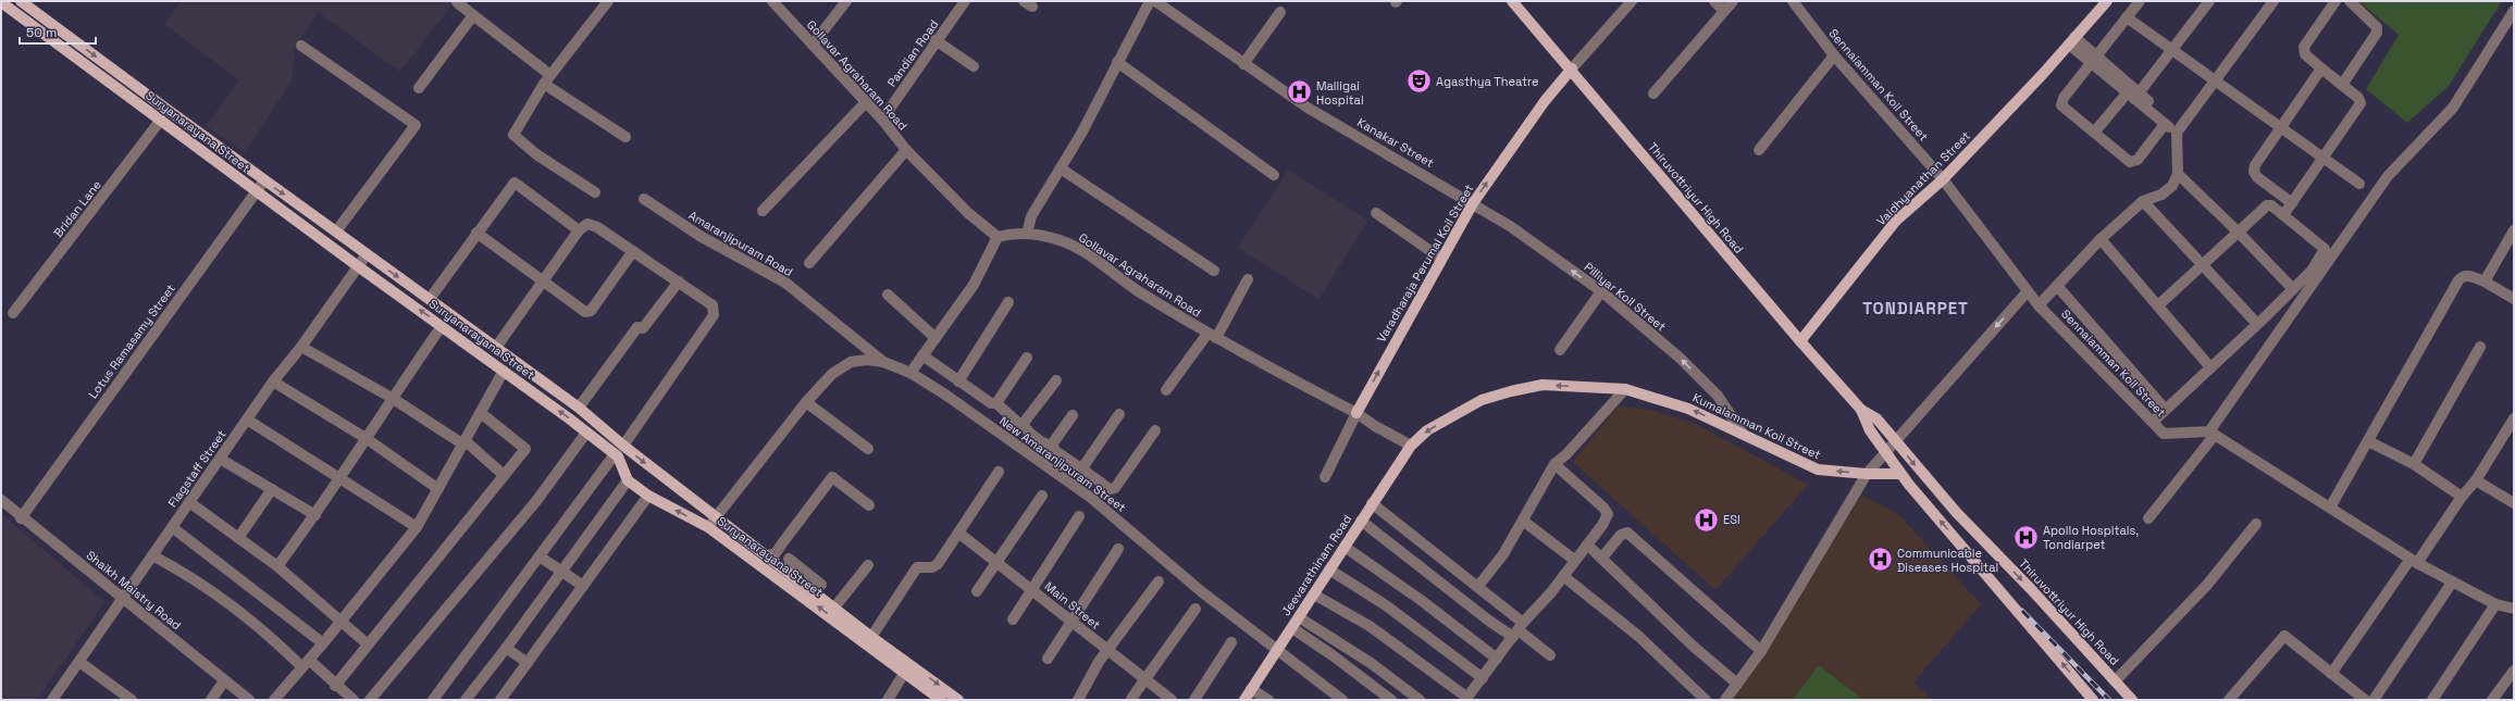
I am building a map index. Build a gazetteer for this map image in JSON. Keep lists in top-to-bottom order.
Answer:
{
  "streets": {
    "main road": [
      "Suryanarayana Street",
      "Vaidhyanathan Street",
      "Thiruvottriyur High Road",
      "Varadharaja Perumal Koil Street",
      "Kumalamman Koil Street",
      "Jeevarathinam Road"
    ],
    "street": [
      "Pandian Road",
      "Gollavar Agraharam Road",
      "Sennaiamman Koil Street",
      "Kanakar Street",
      "Bridan Lane",
      "Amaranjipuram Road",
      "Pilliyar Koil Street",
      "Lotus Ramasamy Street",
      "New Amaranjipuram Street",
      "Flagstaff Street",
      "Shaikh Maistry Road",
      "Main Street"
    ]
  },
  "crossings": [
    ["Pandian Road", "Gollavar Agraharam Road"],
    ["Gollavar Agraharam Road", "Varadharaja Perumal Koil Street"],
    ["Gollavar Agraharam Road", "Kumalamman Koil Street"],
    ["Gollavar Agraharam Road", "Jeevarathinam Road"],
    ["Sennaiamman Koil Street", "Vaidhyanathan Street"],
    ["Suryanarayana Street", "Bridan Lane"],
    ["Suryanarayana Street", "Lotus Ramasamy Street"],
    ["Suryanarayana Street", "Flagstaff Street"],
    ["Kanakar Street", "Varadharaja Perumal Koil Street"],
    ["Kanakar Street", "Pilliyar Koil Street"],
    ["Vaidhyanathan Street", "Thiruvottriyur High Road"],
    ["Thiruvottriyur High Road", "Varadharaja Perumal Koil Street"],
    ["Thiruvottriyur High Road", "Kumalamman Koil Street"],
    ["Amaranjipuram Road", "New Amaranjipuram Street"],
    ["Varadharaja Perumal Koil Street", "Pilliyar Koil Street"],
    ["Pilliyar Koil Street", "Kumalamman Koil Street"],
    ["Lotus Ramasamy Street", "Shaikh Maistry Road"],
    ["Kumalamman Koil Street", "Jeevarathinam Road"],
    ["New Amaranjipuram Street", "Jeevarathinam Road"],
    ["Flagstaff Street", "Shaikh Maistry Road"]
  ],
  "one_way": ["Varadharaja Perumal Koil Street", "Pilliyar Koil Street", "Kumalamman Koil Street"],
  "districts": ["TONDIARPET"],
  "places": {
    "theatre": ["Agasthya Theatre"],
    "hospital": [
      "Malligai Hospital",
      "ESI",
      "Apollo Hospitals, Tondiarpet",
      "Communicable Diseases Hospital"
    ]
  },
  "scale_bar": "50 m"
}
